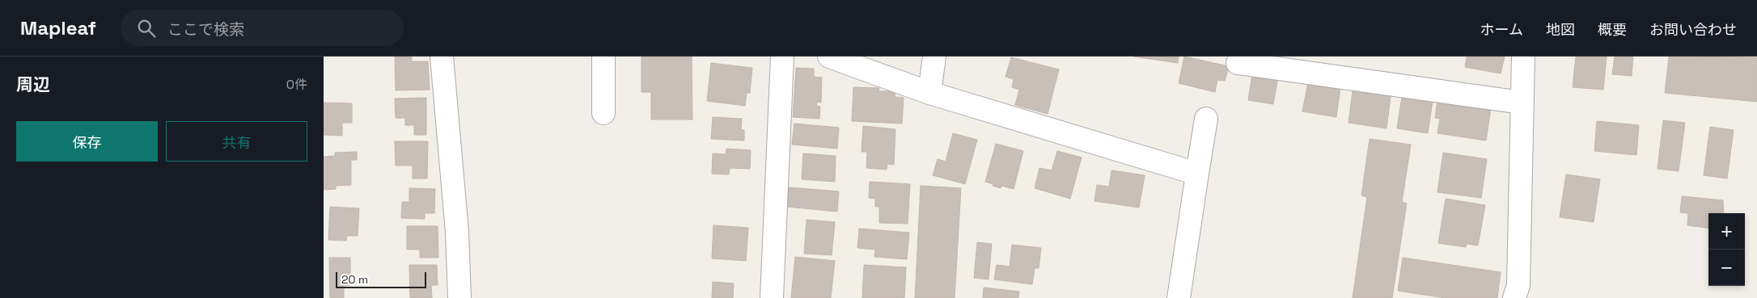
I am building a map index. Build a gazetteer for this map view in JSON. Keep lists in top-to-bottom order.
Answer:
{
  "scale_bar": "20 m",
  "page": {
    "header": "Mapleaf",
    "search": "ここで検索",
    "nav": [
      "ホーム",
      "地図",
      "概要",
      "お問い合わせ"
    ],
    "heading": ["周辺", "0件"],
    "buttons": ["保存", "共有"],
    "map_buttons": ["+", "−"],
    "scale": "20 m"
  }
}
